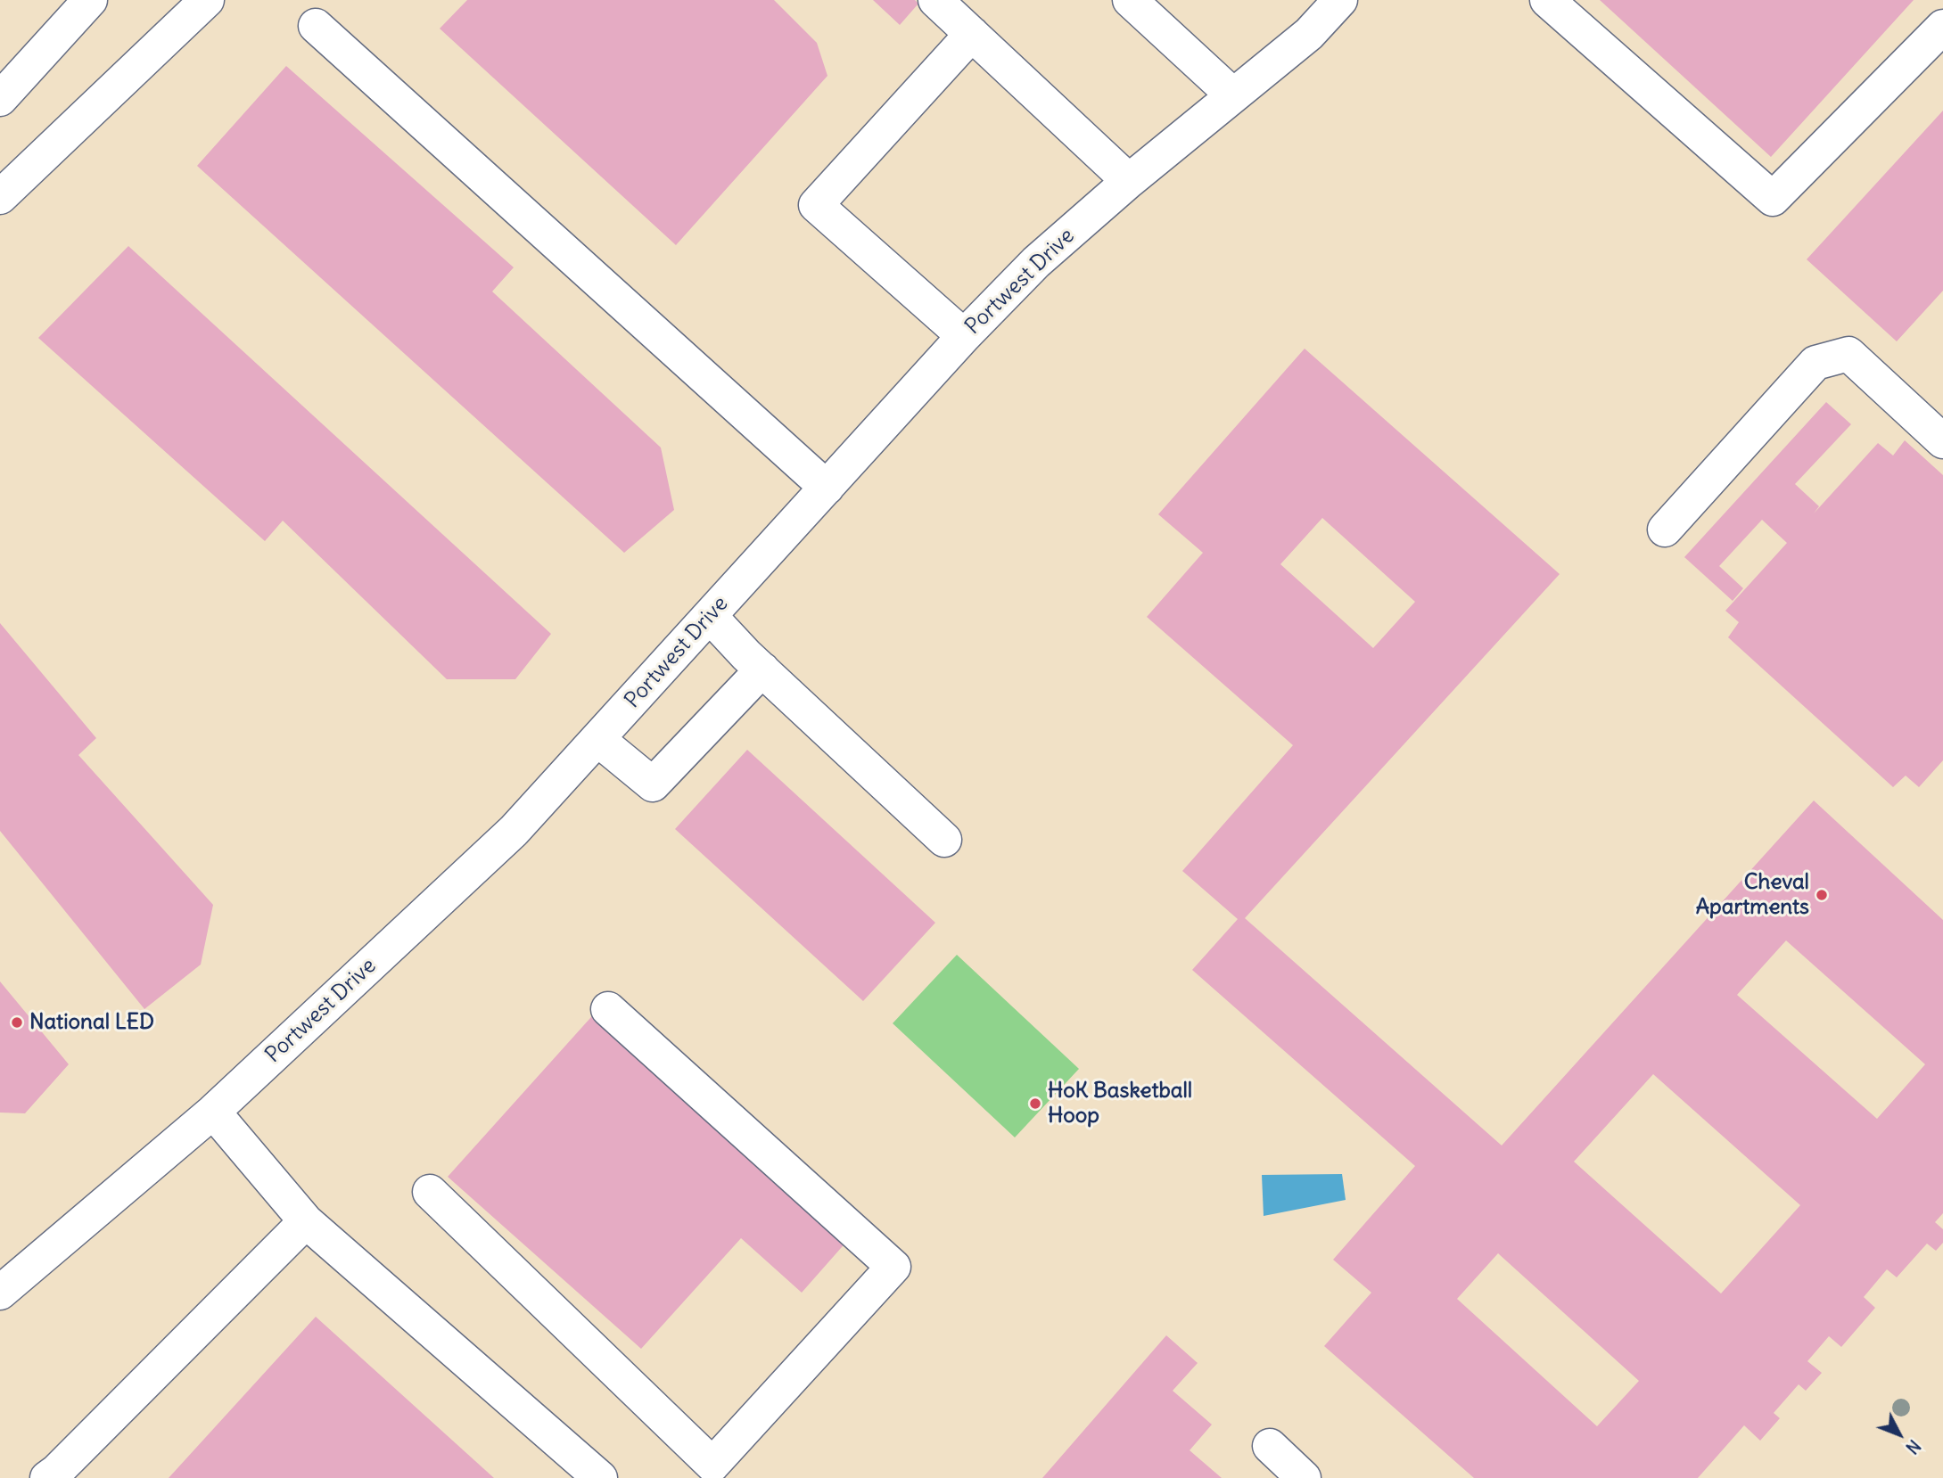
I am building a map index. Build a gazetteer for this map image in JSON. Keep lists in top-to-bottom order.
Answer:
{
  "streets": {
    "main road": ["Portwest Drive"]
  },
  "places": ["Cheval Apartments", "National LED", "HoK Basketball Hoop"],
  "north": "bottom right"
}
